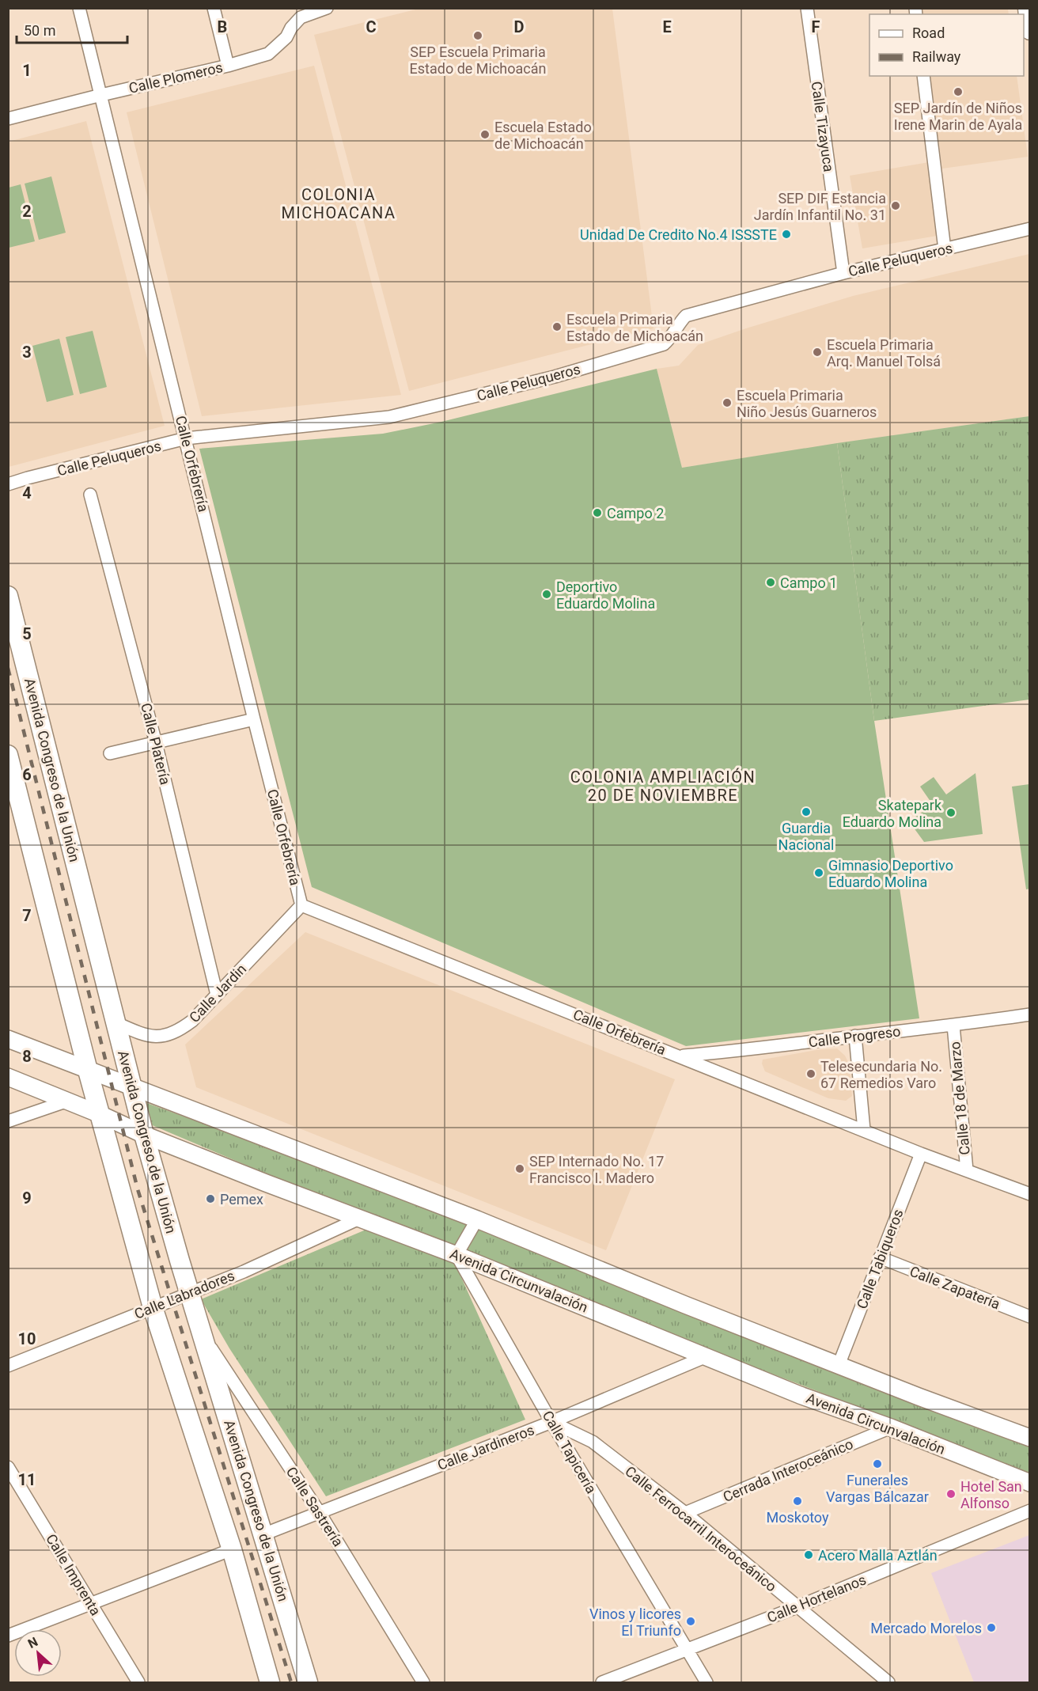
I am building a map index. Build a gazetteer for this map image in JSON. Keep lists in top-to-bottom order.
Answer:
{
  "streets": {
    "main road": ["Avenida Congreso de la Unión", "Avenida Circunvalación"],
    "street": [
      "Calle Plomeros",
      "Calle Tizayuca",
      "Calle Peluqueros",
      "Calle Orfebrería",
      "Calle Platería",
      "Calle Jardin",
      "Calle Progreso",
      "Calle 18 de Marzo",
      "Calle Tabiqueros",
      "Calle Zapatería",
      "Calle Labradores",
      "Calle Jardineros",
      "Calle Tapicería",
      "Cerrada Interoceánico",
      "Calle Sastrería",
      "Calle Ferrocarril Interoceánico",
      "Calle Imprenta",
      "Calle Hortelanos"
    ]
  },
  "crossings": [
    ["Calle Plomeros", "Calle Orfebrería"],
    ["Calle Tizayuca", "Calle Peluqueros"],
    ["Calle Peluqueros", "Calle Orfebrería"],
    ["Calle Orfebrería", "Calle Jardin"],
    ["Calle Orfebrería", "Calle Progreso"],
    ["Calle Orfebrería", "Calle 18 de Marzo"],
    ["Calle Orfebrería", "Calle Tabiqueros"],
    ["Calle Platería", "Calle Jardin"],
    ["Avenida Congreso de la Unión", "Calle Jardin"],
    ["Avenida Congreso de la Unión", "Avenida Circunvalación"],
    ["Avenida Congreso de la Unión", "Calle Labradores"],
    ["Avenida Congreso de la Unión", "Calle Jardineros"],
    ["Avenida Congreso de la Unión", "Calle Sastrería"],
    ["Calle Progreso", "Calle 18 de Marzo"],
    ["Calle Tabiqueros", "Calle Zapatería"],
    ["Avenida Circunvalación", "Calle Labradores"],
    ["Avenida Circunvalación", "Calle Jardineros"],
    ["Avenida Circunvalación", "Calle Tapicería"],
    ["Avenida Circunvalación", "Cerrada Interoceánico"],
    ["Calle Jardineros", "Calle Tapicería"],
    ["Calle Jardineros", "Calle Sastrería"],
    ["Calle Jardineros", "Calle Ferrocarril Interoceánico"],
    ["Calle Tapicería", "Calle Ferrocarril Interoceánico"],
    ["Calle Tapicería", "Calle Hortelanos"],
    ["Cerrada Interoceánico", "Calle Ferrocarril Interoceánico"],
    ["Calle Ferrocarril Interoceánico", "Calle Hortelanos"]
  ],
  "districts": ["COLONIA MICHOACANA", "COLONIA AMPLIACIÓN 20 DE NOVIEMBRE"],
  "places": [
    "SEP Escuela Primaria Estado de Michoacán",
    "SEP Jardín de Niños Irene Marin de Ayala",
    "Escuela Estado de Michoacán",
    "SEP DIF Estancia Jardín Infantil No. 31",
    "Unidad De Credito No.4 ISSSTE",
    "Escuela Primaria Estado de Michoacán",
    "Escuela Primaria Arq. Manuel Tolsá",
    "Escuela Primaria Niño Jesús Guarneros",
    "Campo 2",
    "Campo 1",
    "Deportivo Eduardo Molina",
    "Guardia Nacional",
    "Skatepark Eduardo Molina",
    "Gimnasio Deportivo Eduardo Molina",
    "Telesecundaria No. 67 Remedios Varo",
    "SEP Internado No. 17 Francisco I. Madero",
    "Pemex",
    "Funerales Vargas Bálcazar",
    "Hotel San Alfonso",
    "Moskotoy",
    "Acero Malla Aztlán",
    "Vinos y licores El Triunfo",
    "Mercado Morelos"
  ],
  "legend": ["Road", "Railway"],
  "scale_bar": "50 m",
  "north": "top left",
  "grid": {
    "columns": [
      "B",
      "C",
      "D",
      "E",
      "F"
    ],
    "rows": [
      "1",
      "2",
      "3",
      "4",
      "5",
      "6",
      "7",
      "8",
      "9",
      "10",
      "11"
    ]
  }
}
